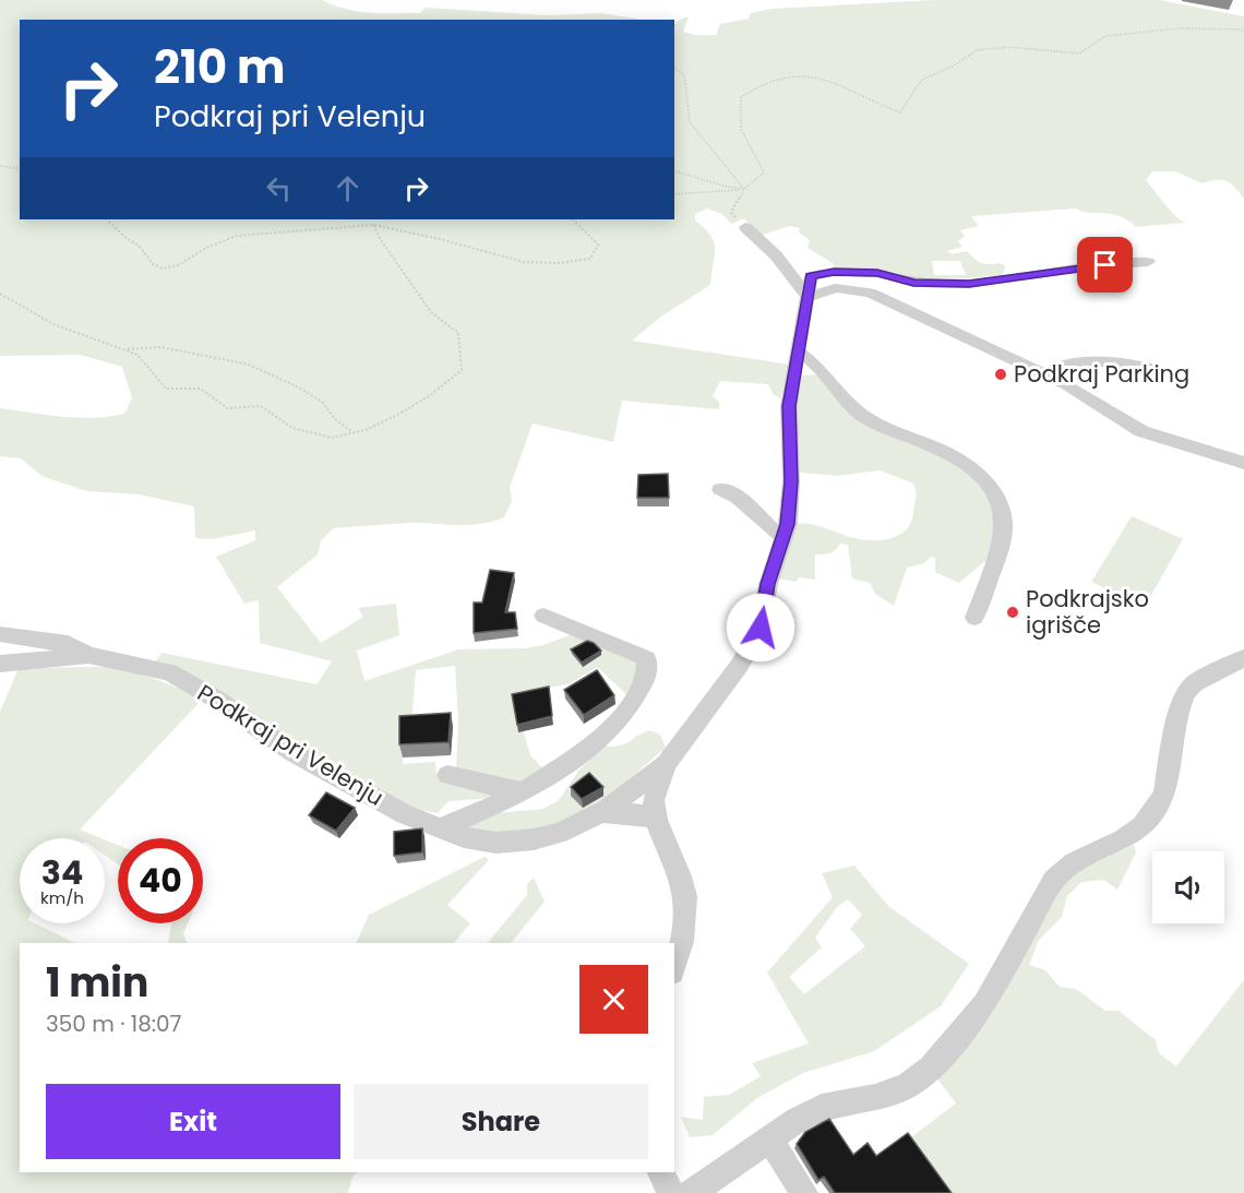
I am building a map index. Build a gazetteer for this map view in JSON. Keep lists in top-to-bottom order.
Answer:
{
  "streets": {
    "street": ["Podkraj pri Velenju"]
  },
  "places": ["Podkraj Parking", "Podkrajsko igrišče"],
  "page": {
    "turn": ["210 m", "Podkraj pri Velenju"],
    "speed": "34 km/h",
    "limit": "40",
    "heading": ["1 min", "350 m · 18:07"],
    "buttons": ["Exit", "Share"]
  }
}
